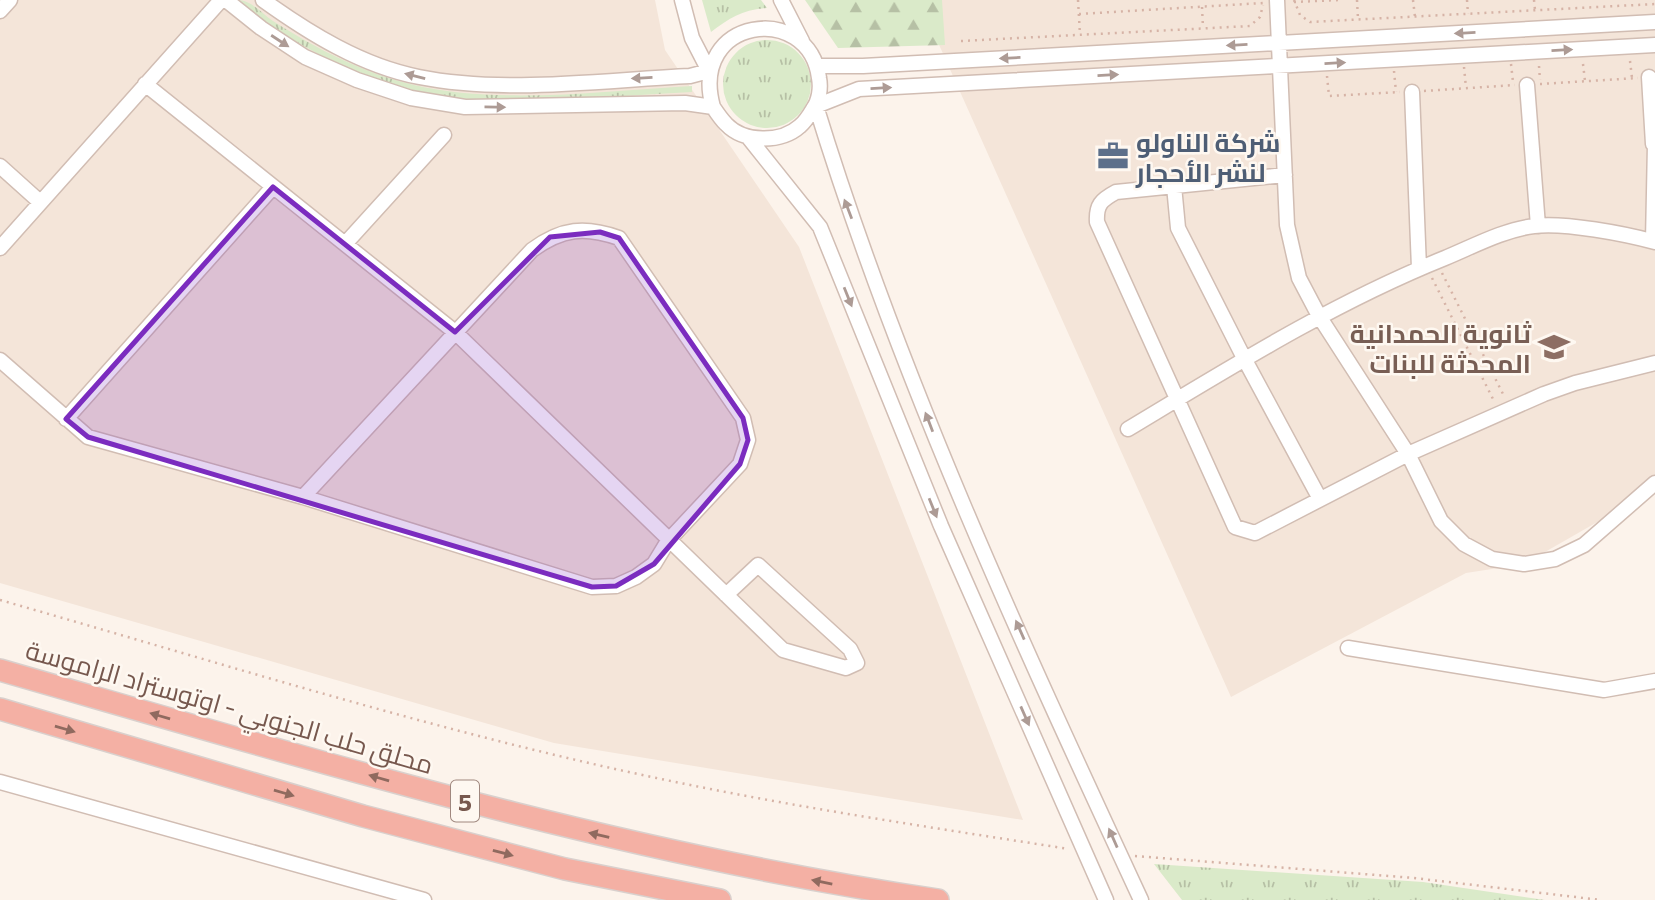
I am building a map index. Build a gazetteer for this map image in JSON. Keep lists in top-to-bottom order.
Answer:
{
  "streets": {
    "highway": ["محلق حلب الجنوبي - اوتوستراد الراموسة", "5"]
  },
  "places": {
    "office": ["شركة الناولو لنشر الأحجار"],
    "school or university": ["ثانوية الحمدانية المحدثة للبنات"]
  }
}
